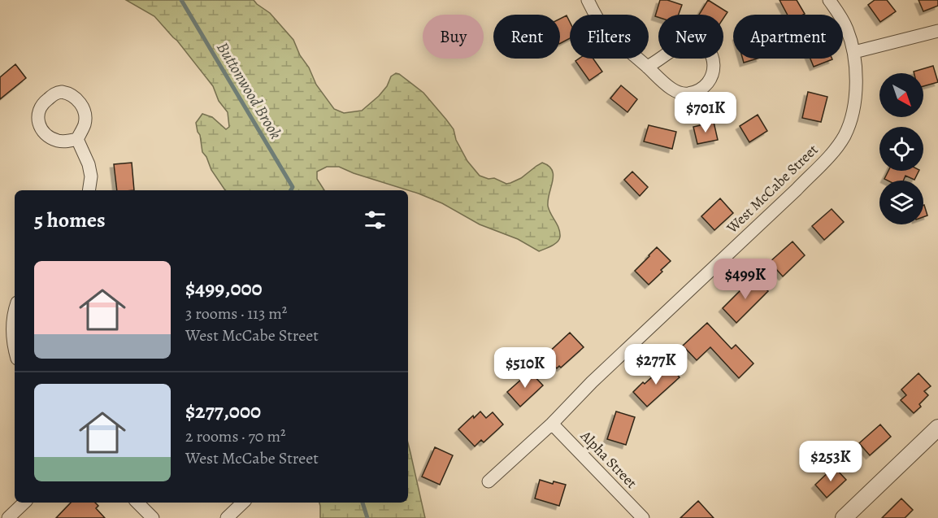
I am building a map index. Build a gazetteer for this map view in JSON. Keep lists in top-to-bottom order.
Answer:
{
  "streets": {
    "street": ["West McCabe Street", "Alpha Street"]
  },
  "crossings": [
    ["West McCabe Street", "Alpha Street"]
  ],
  "water": ["Buttonwood Brook"],
  "north": "bottom right",
  "page": {
    "chip": [
      "Buy",
      "Rent",
      "Filters",
      "New",
      "Apartment"
    ],
    "price": [
      "$701K",
      "$499K",
      "$277K",
      "$510K",
      "$253K"
    ],
    "heading": "5 homes",
    "list": [
      {
        "name": "$499,000",
        "note": "3 rooms · 113 m² · West McCabe Street"
      },
      {
        "name": "$277,000",
        "note": "2 rooms · 70 m² · West McCabe Street"
      }
    ]
  }
}
